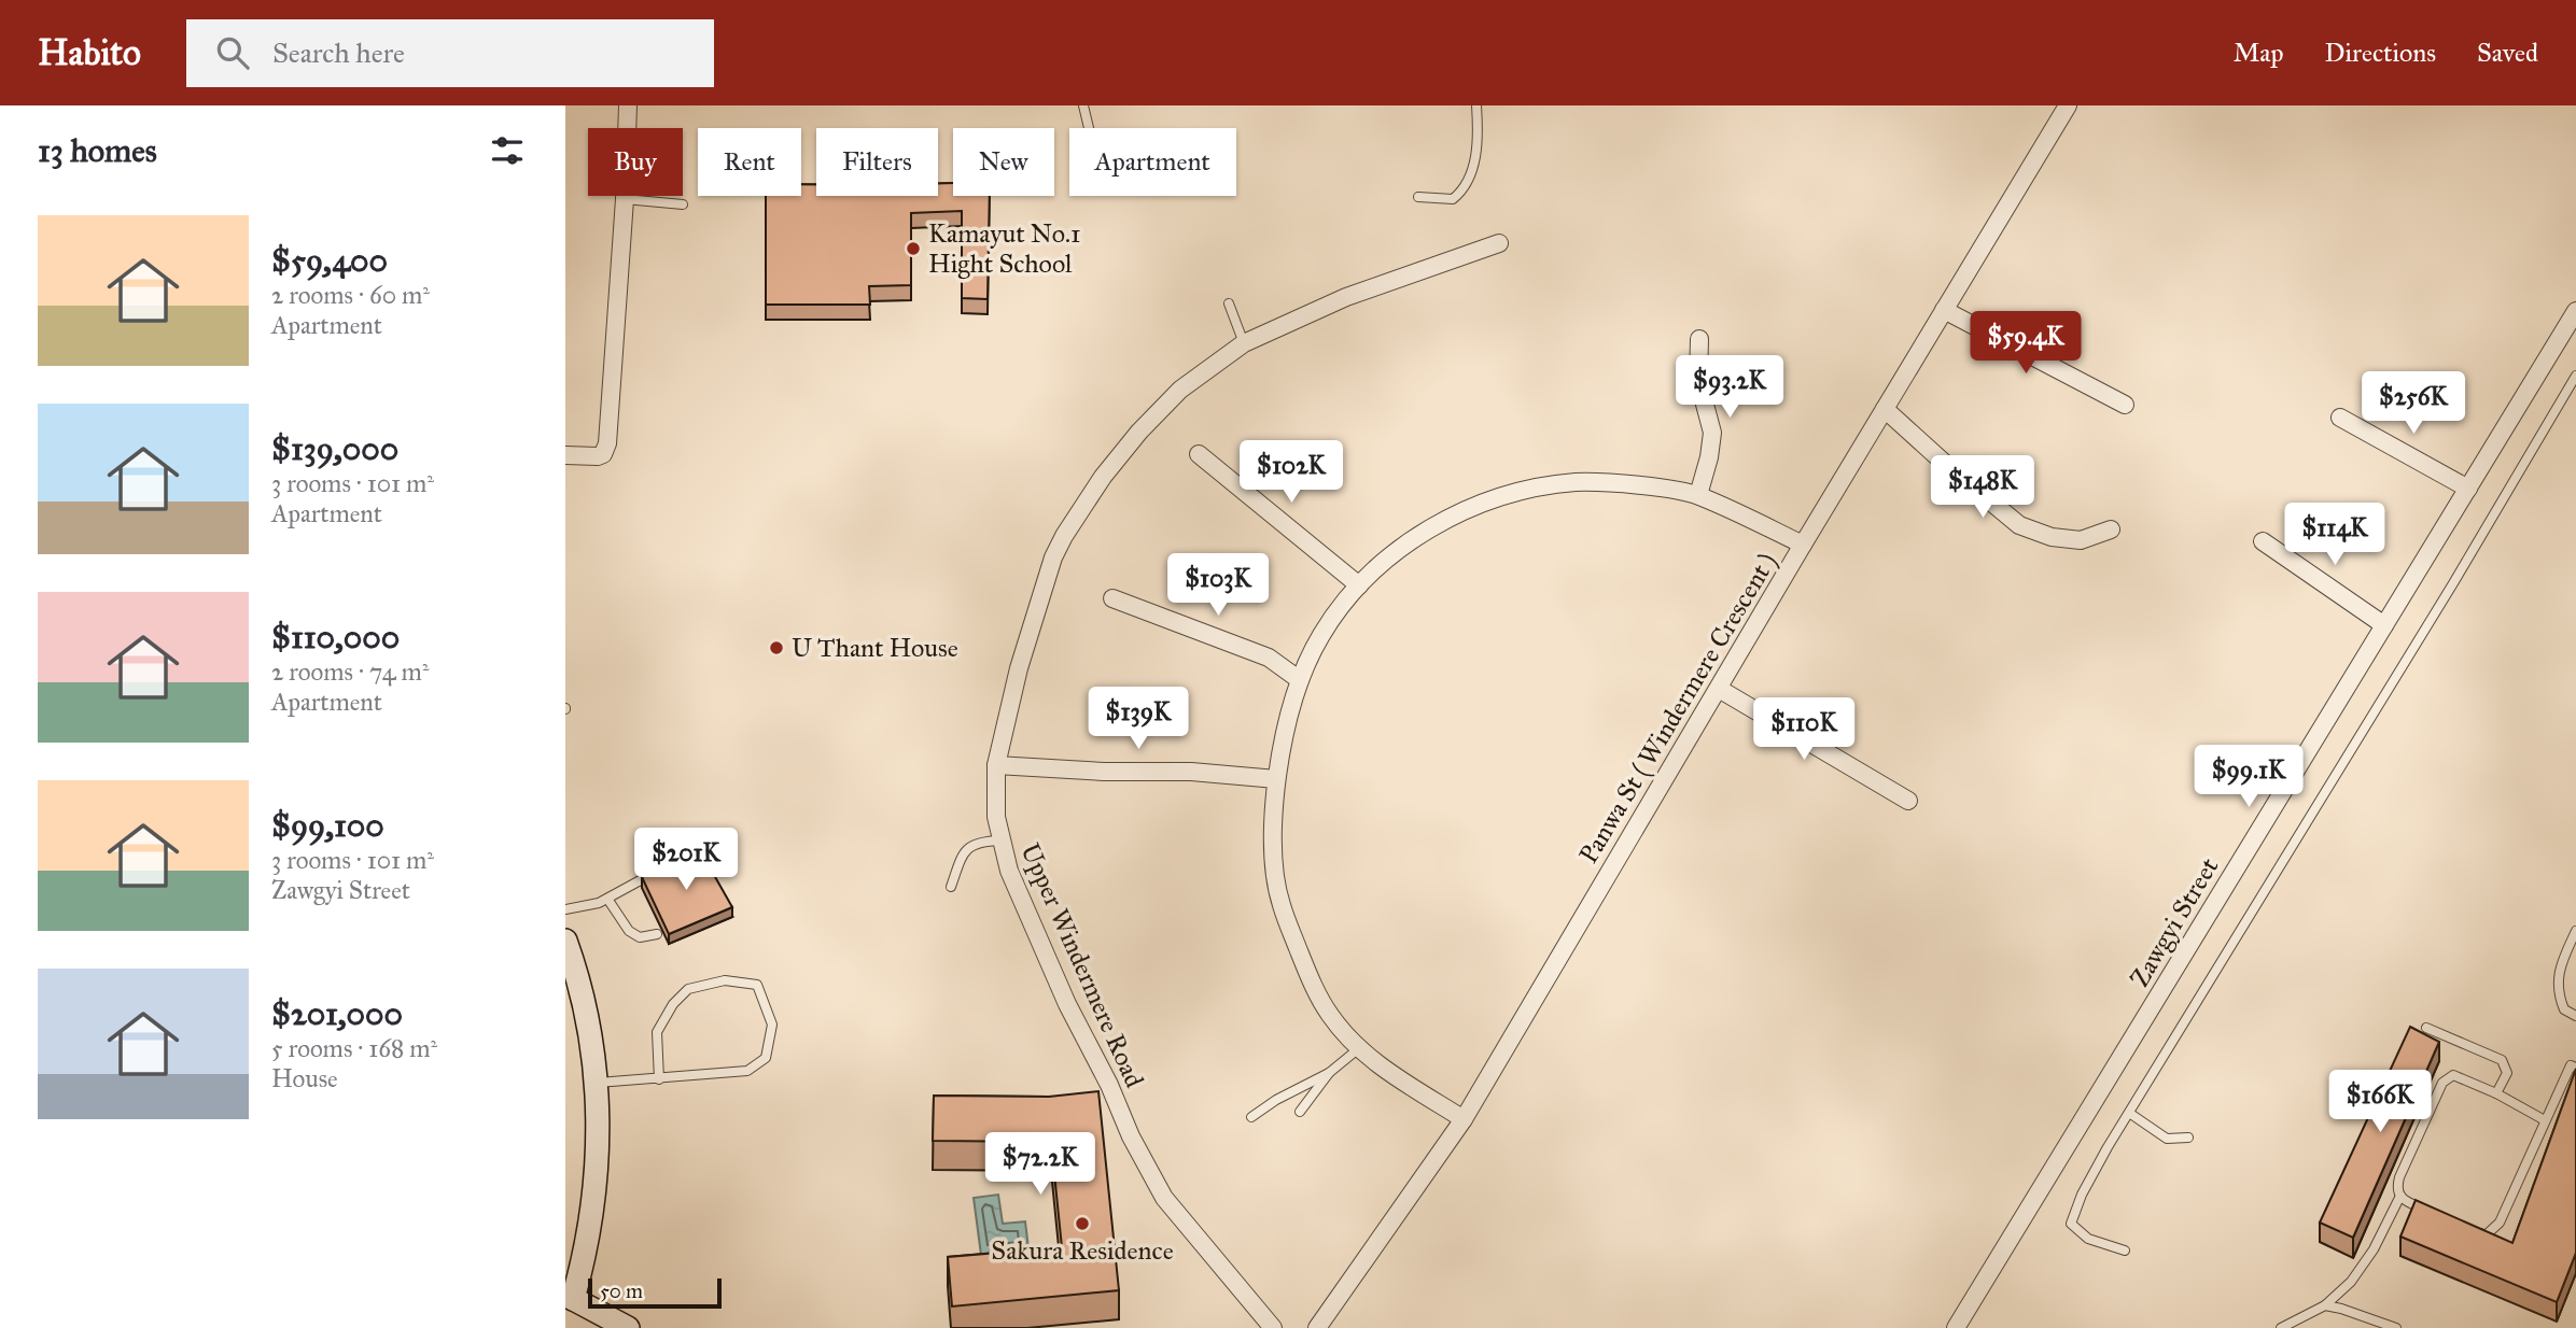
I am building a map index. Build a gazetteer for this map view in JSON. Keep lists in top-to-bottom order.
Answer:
{
  "streets": {
    "street": ["Panwa St ( Windermere Crescent )", "Zawgyi Street", "Upper Windermere Road"]
  },
  "places": ["Kamayut No.1 Hight School", "U Thant House", "Sakura Residence"],
  "scale_bar": "50 m",
  "page": {
    "header": "Habito",
    "search": "Search here",
    "nav": ["Map", "Directions", "Saved"],
    "heading": "13 homes",
    "chip": [
      "Buy",
      "Rent",
      "Filters",
      "New",
      "Apartment"
    ],
    "list": [
      {
        "name": "$59,400",
        "note": "2 rooms · 60 m² · Apartment"
      },
      {
        "name": "$139,000",
        "note": "3 rooms · 101 m² · Apartment"
      },
      {
        "name": "$110,000",
        "note": "2 rooms · 74 m² · Apartment"
      },
      {
        "name": "$99,100",
        "note": "3 rooms · 101 m² · Zawgyi Street"
      },
      {
        "name": "$201,000",
        "note": "5 rooms · 168 m² · House"
      }
    ],
    "price": [
      "$59.4K",
      "$93.2K",
      "$256K",
      "$102K",
      "$148K",
      "$114K",
      "$103K",
      "$139K",
      "$110K",
      "$99.1K",
      "$201K",
      "$166K",
      "$72.2K"
    ],
    "scale": "50 m"
  }
}
